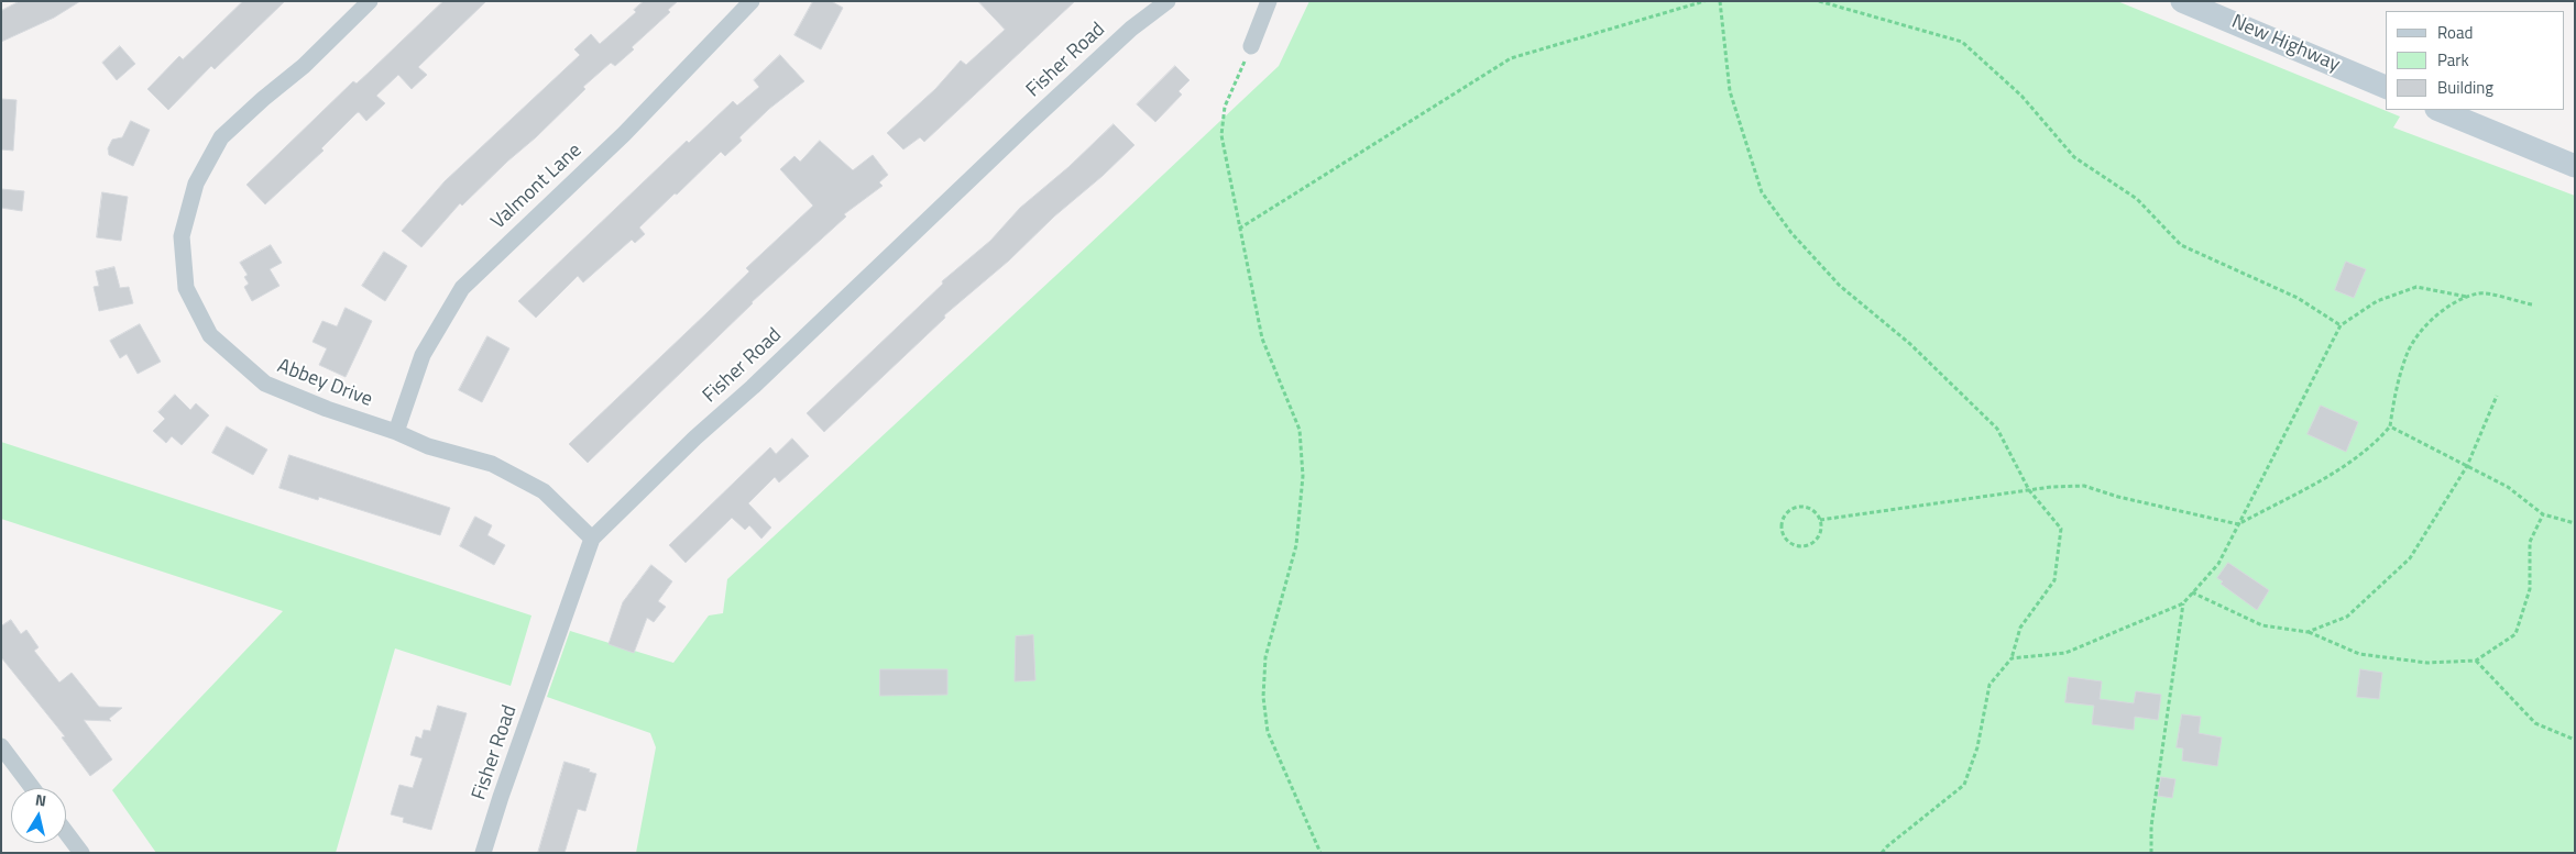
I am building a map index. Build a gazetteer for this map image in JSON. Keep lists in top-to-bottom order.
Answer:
{
  "streets": {
    "street": [
      "New Highway",
      "Fisher Road",
      "Valmont Lane",
      "Abbey Drive"
    ]
  },
  "crossings": [
    ["Fisher Road", "Abbey Drive"],
    ["Valmont Lane", "Abbey Drive"]
  ],
  "legend": ["Road", "Park", "Building"],
  "north": "top"
}
